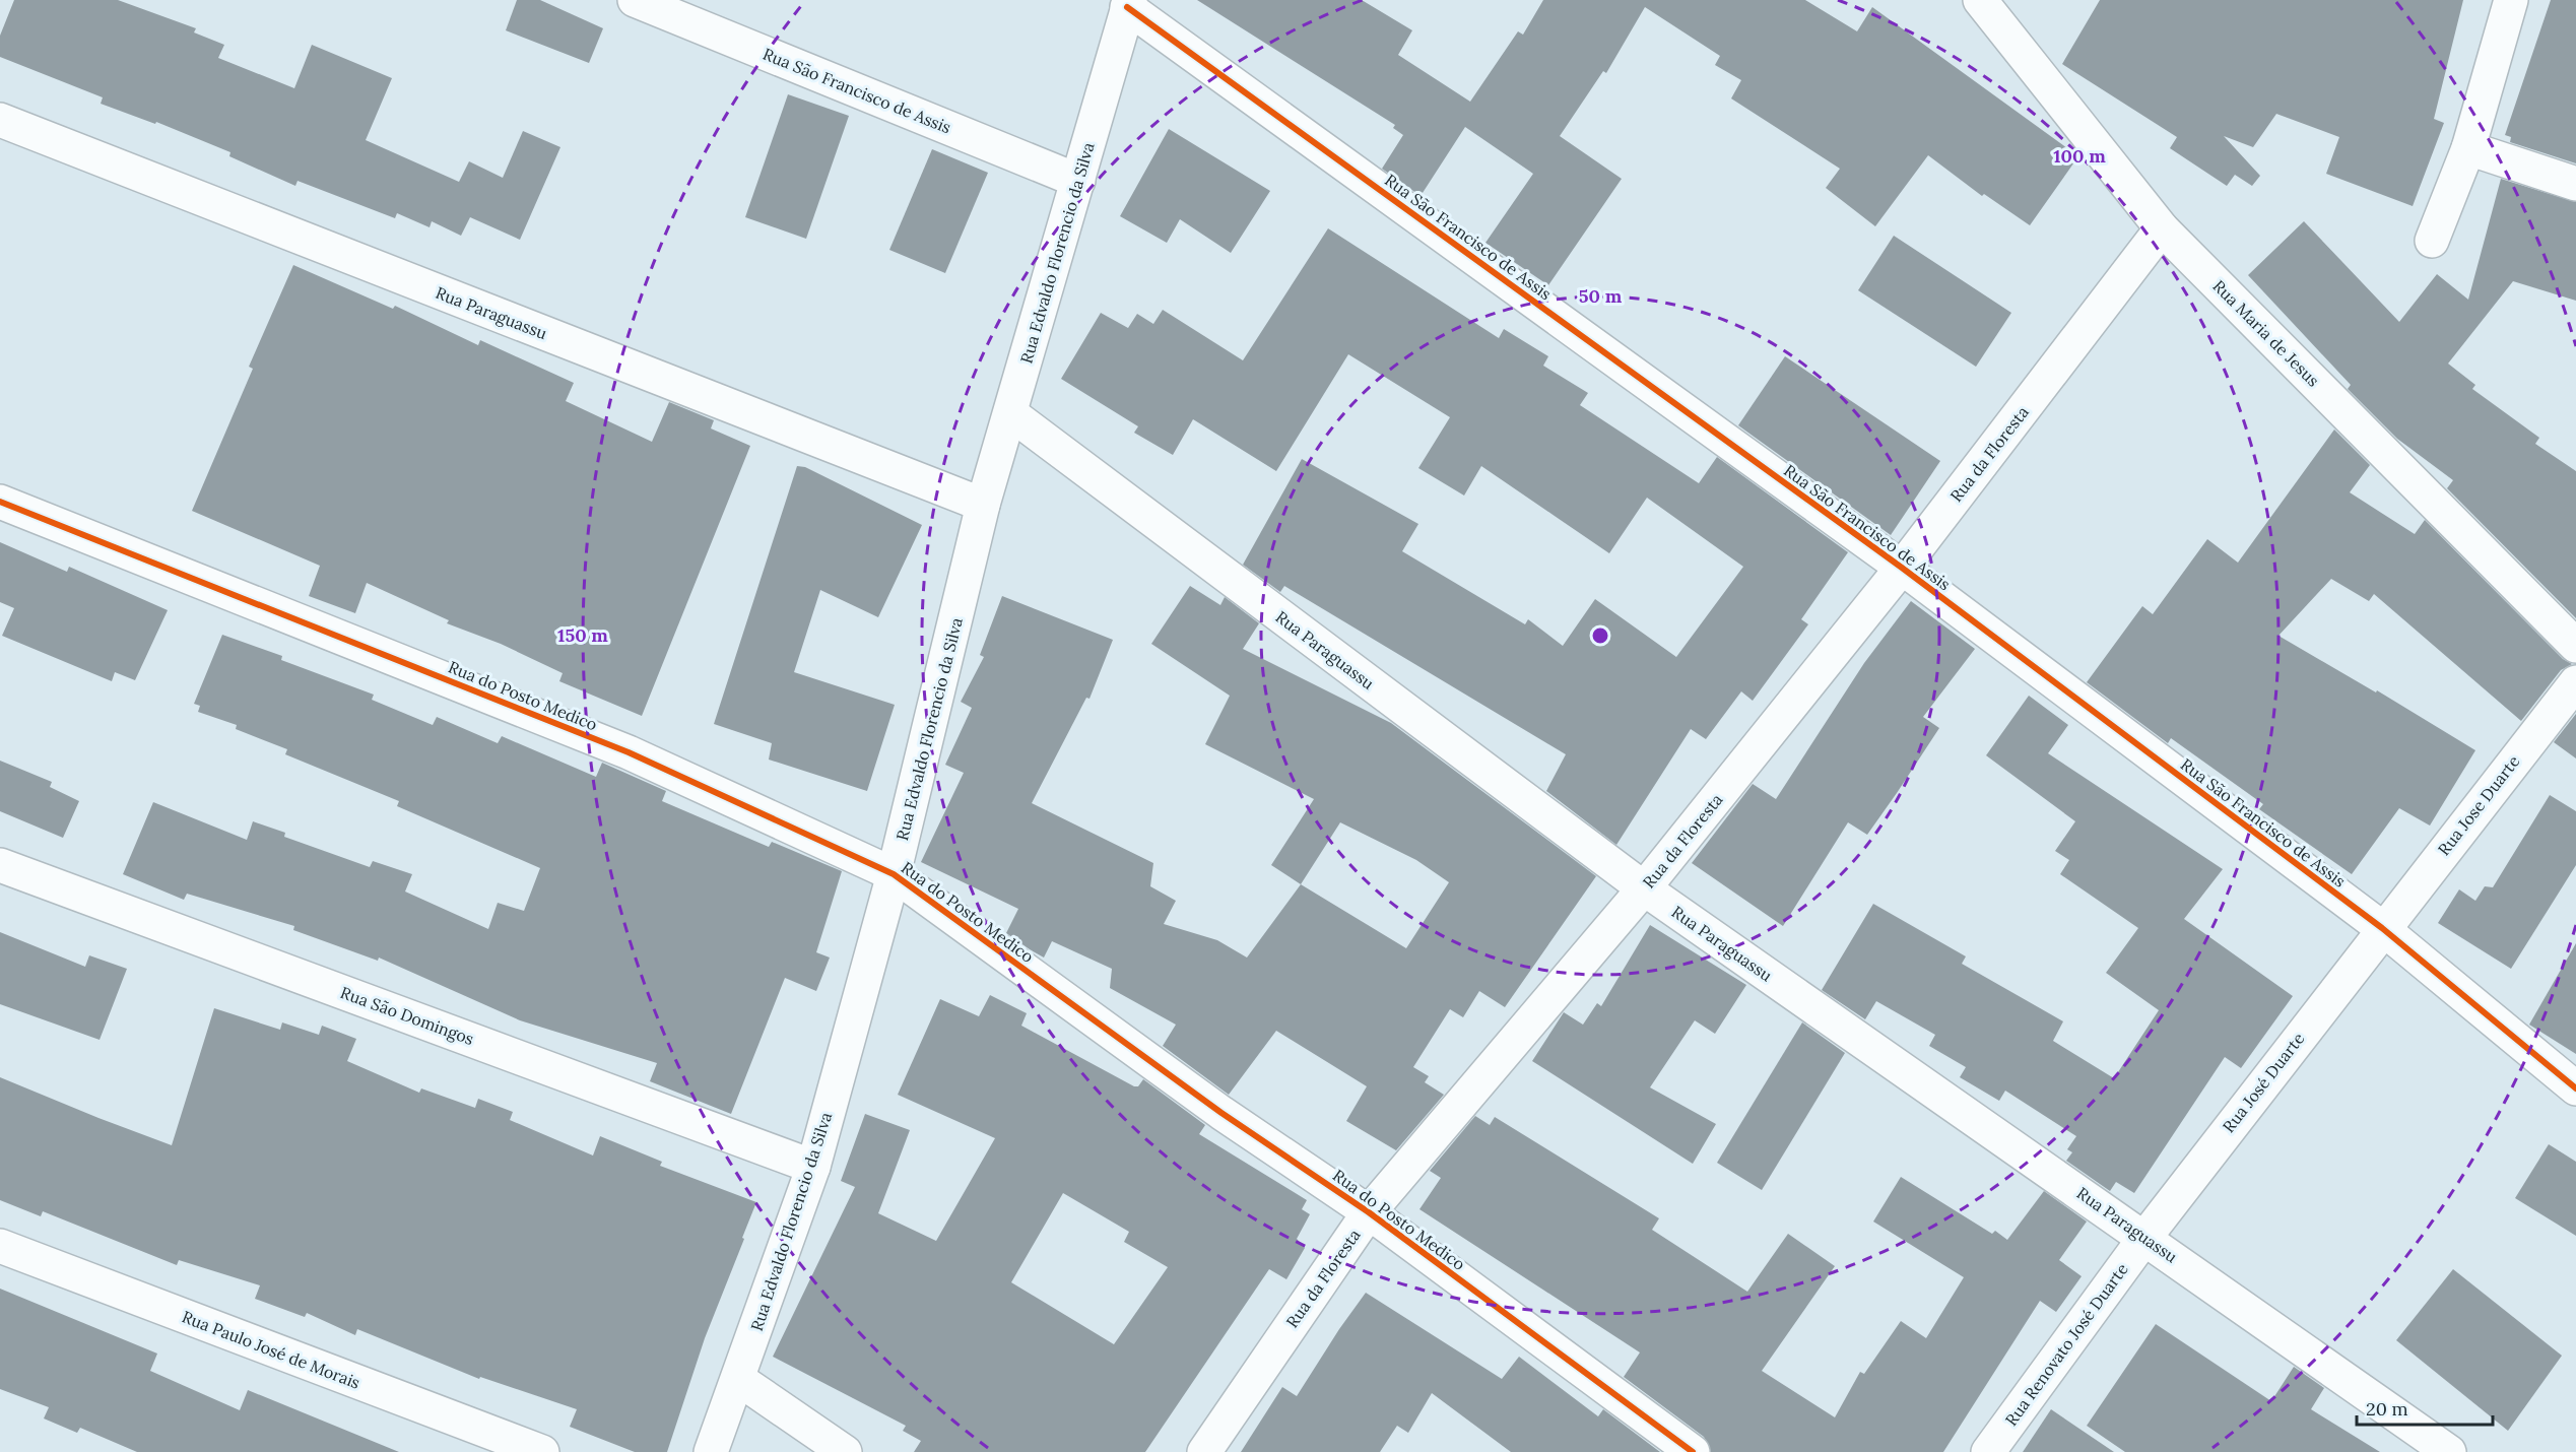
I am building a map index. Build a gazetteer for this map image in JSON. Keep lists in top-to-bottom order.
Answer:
{
  "streets": {
    "street": [
      "Rua São Francisco de Assis",
      "Rua Edvaldo Florencio da Silva",
      "Rua Paraguassu",
      "Rua Maria de Jesus",
      "Rua da Floresta",
      "Rua do Posto Medico",
      "Rua Jose Duarte",
      "Rua São Domingos",
      "Rua José Duarte",
      "Rua Renovato José Duarte",
      "Rua Paulo José de Morais"
    ]
  },
  "crossings": [
    ["Rua São Francisco de Assis", "Rua Edvaldo Florencio da Silva"],
    ["Rua São Francisco de Assis", "Rua da Floresta"],
    ["Rua São Francisco de Assis", "Rua Jose Duarte"],
    ["Rua São Francisco de Assis", "Rua José Duarte"],
    ["Rua Edvaldo Florencio da Silva", "Rua Paraguassu"],
    ["Rua Edvaldo Florencio da Silva", "Rua do Posto Medico"],
    ["Rua Edvaldo Florencio da Silva", "Rua São Domingos"],
    ["Rua Paraguassu", "Rua da Floresta"],
    ["Rua Paraguassu", "Rua José Duarte"],
    ["Rua Paraguassu", "Rua Renovato José Duarte"],
    ["Rua Maria de Jesus", "Rua da Floresta"],
    ["Rua da Floresta", "Rua do Posto Medico"],
    ["Rua Jose Duarte", "Rua José Duarte"],
    ["Rua José Duarte", "Rua Renovato José Duarte"]
  ],
  "scale_bar": "20 m",
  "rings": ["100 m", "50 m", "150 m"]
}
